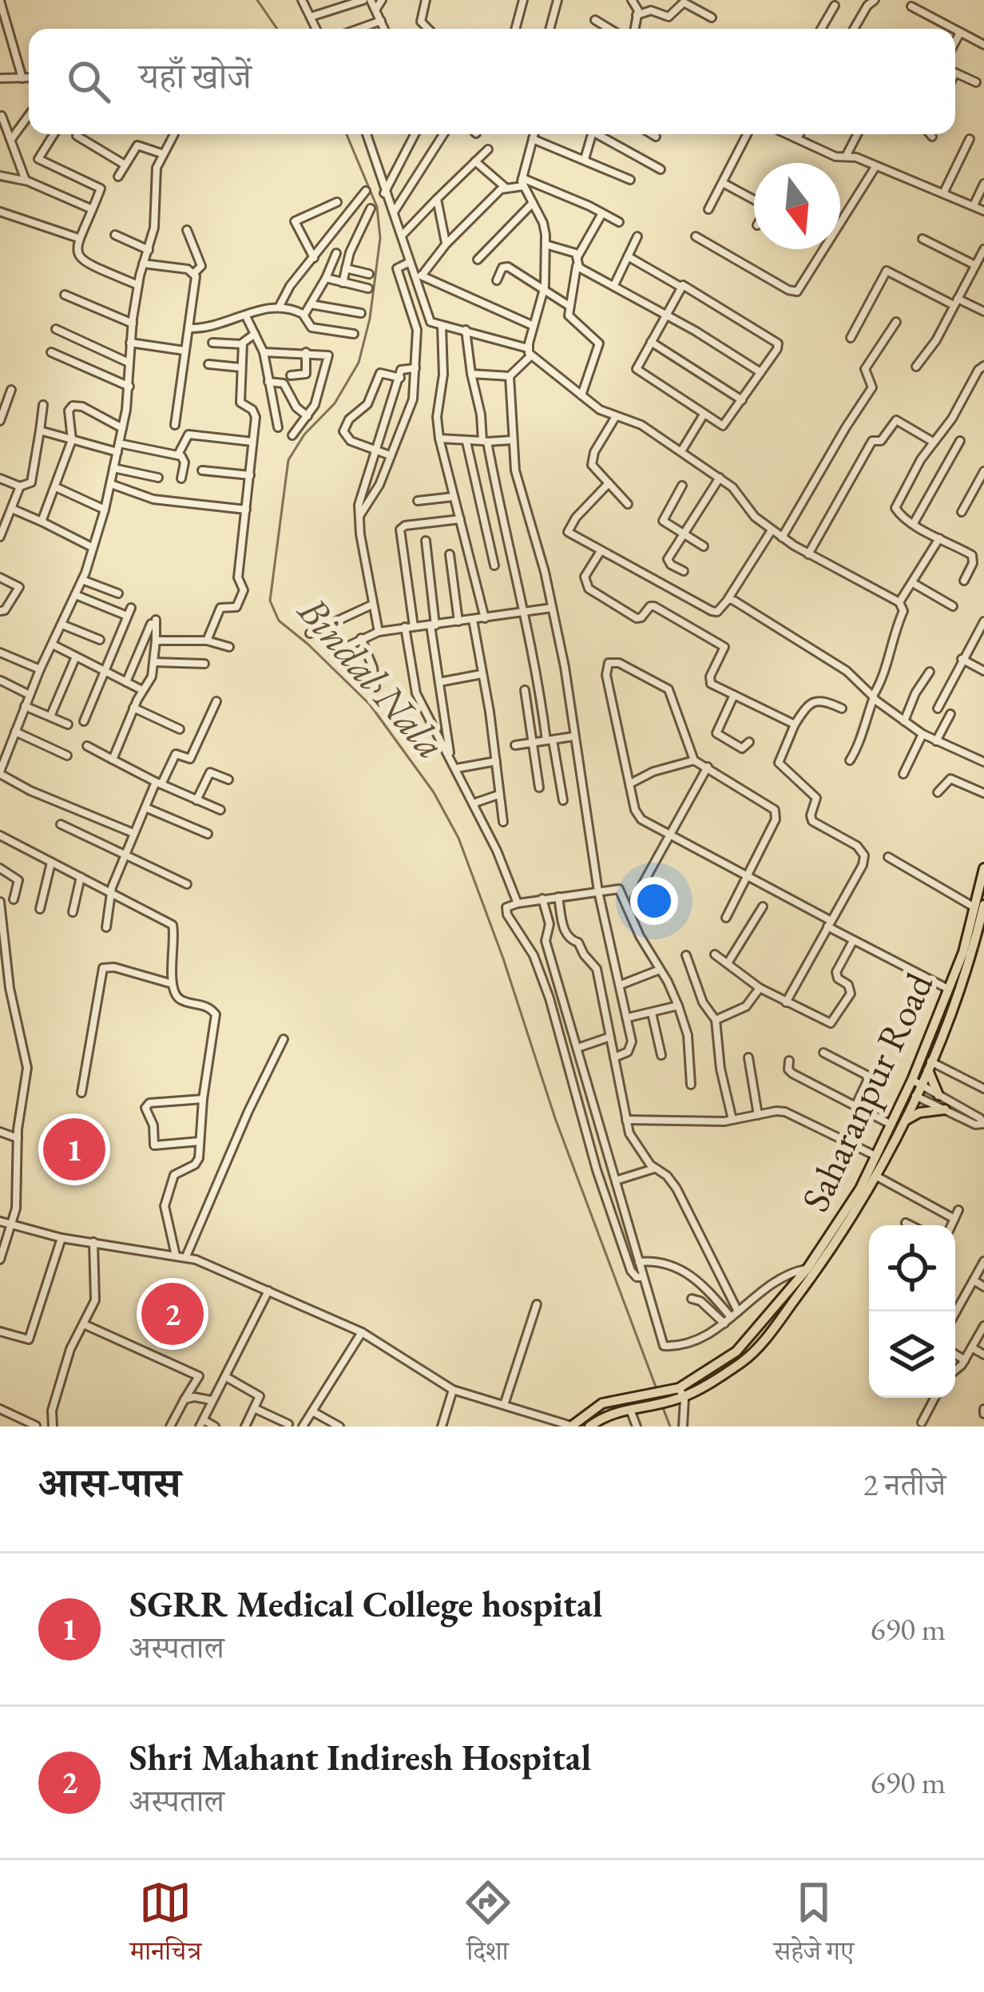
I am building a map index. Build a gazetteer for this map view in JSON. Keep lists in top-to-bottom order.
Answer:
{
  "streets": {
    "main road": ["Saharanpur Road"]
  },
  "water": ["Bindal Nala"],
  "north": "bottom",
  "page": {
    "search": "यहाँ खोजें",
    "pins": ["1", "2"],
    "heading": ["आस-पास", "2 नतीजे"],
    "list": [
      {
        "mark": "1",
        "name": "SGRR Medical College hospital",
        "note": "अस्पताल",
        "value": "690 m"
      },
      {
        "mark": "2",
        "name": "Shri Mahant Indiresh Hospital",
        "note": "अस्पताल",
        "value": "690 m"
      }
    ],
    "nav": ["मानचित्र", "दिशा", "सहेजे गए"]
  }
}
